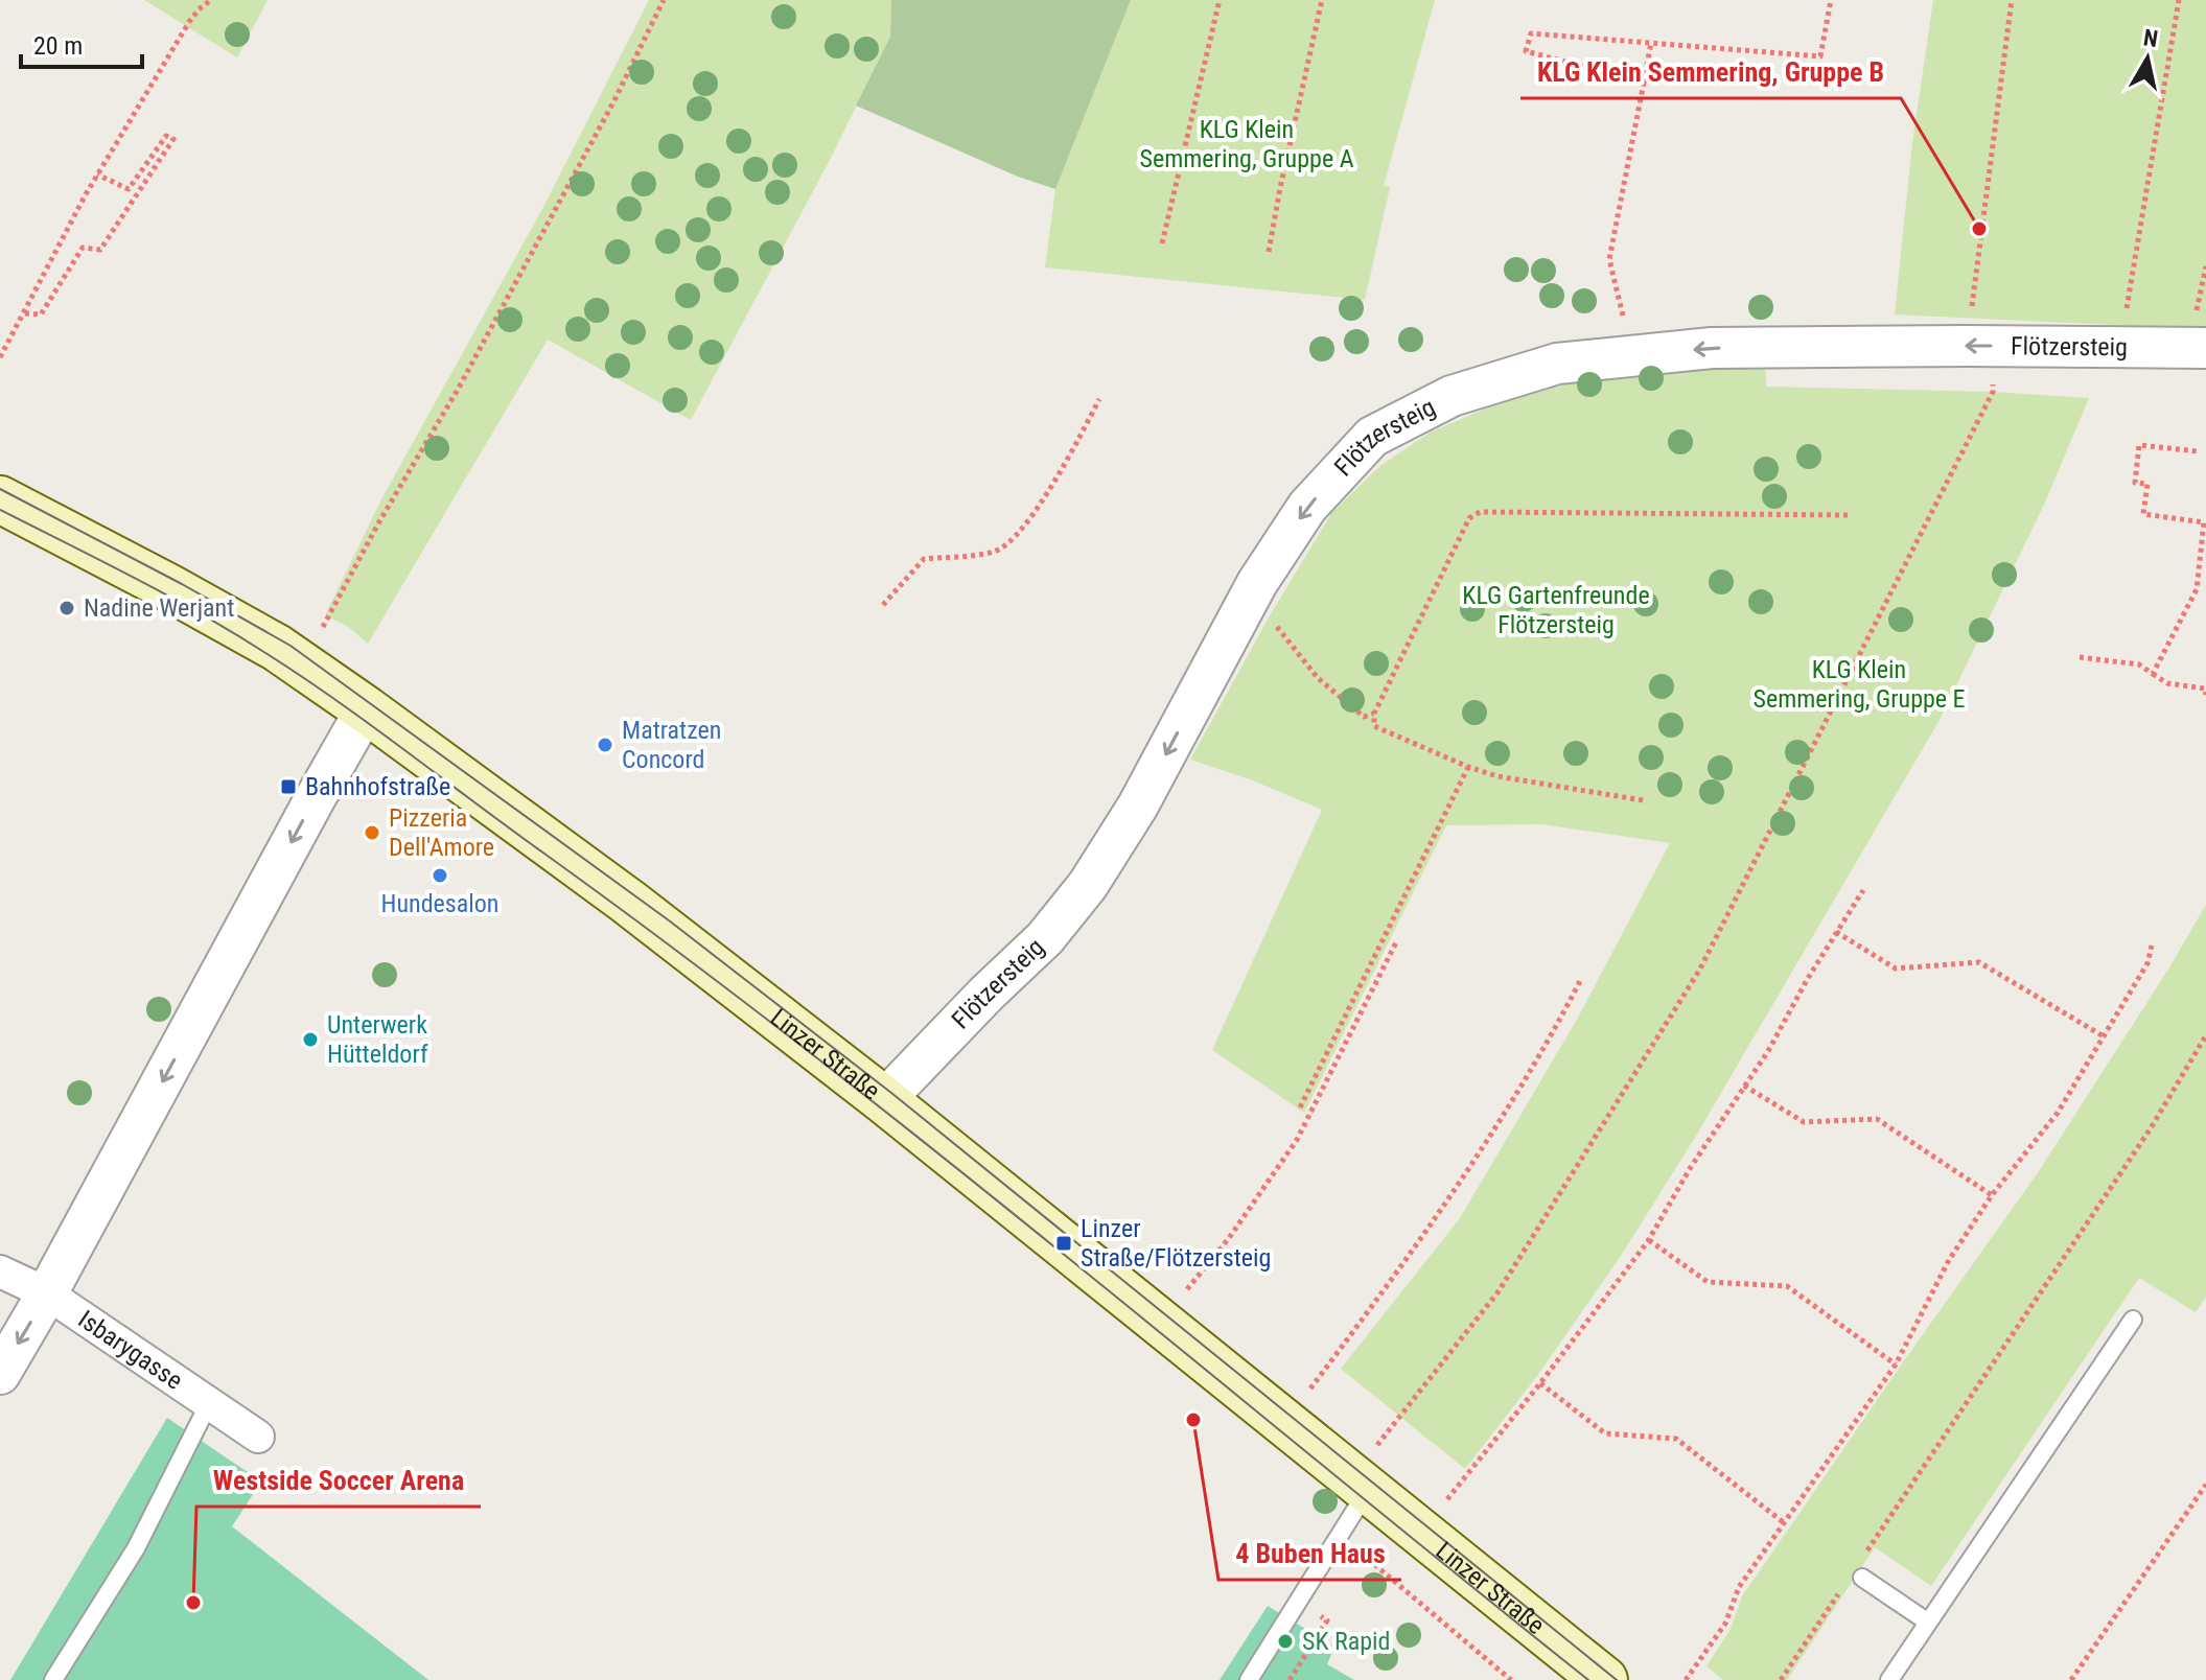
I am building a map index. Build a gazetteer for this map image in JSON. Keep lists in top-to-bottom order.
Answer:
{
  "streets": {
    "main road": ["Linzer Straße"],
    "street": ["Flötzersteig", "Isbarygasse"]
  },
  "crossings": [
    ["Flötzersteig", "Linzer Straße"]
  ],
  "one_way": ["Flötzersteig"],
  "parks": ["KLG Klein Semmering, Gruppe A", "KLG Gartenfreunde Flötzersteig", "KLG Klein Semmering, Gruppe E"],
  "places": {
    "other": [
      "KLG Klein Semmering, Gruppe B",
      "Nadine Werjant",
      "Matratzen Concord",
      "Pizzeria Dell'Amore",
      "Hundesalon",
      "Unterwerk Hütteldorf",
      "4 Buben Haus",
      "Westside Soccer Arena",
      "SK Rapid"
    ],
    "transit": ["Bahnhofstraße", "Linzer Straße/Flötzersteig"]
  },
  "scale_bar": "20 m",
  "north": "top"
}
